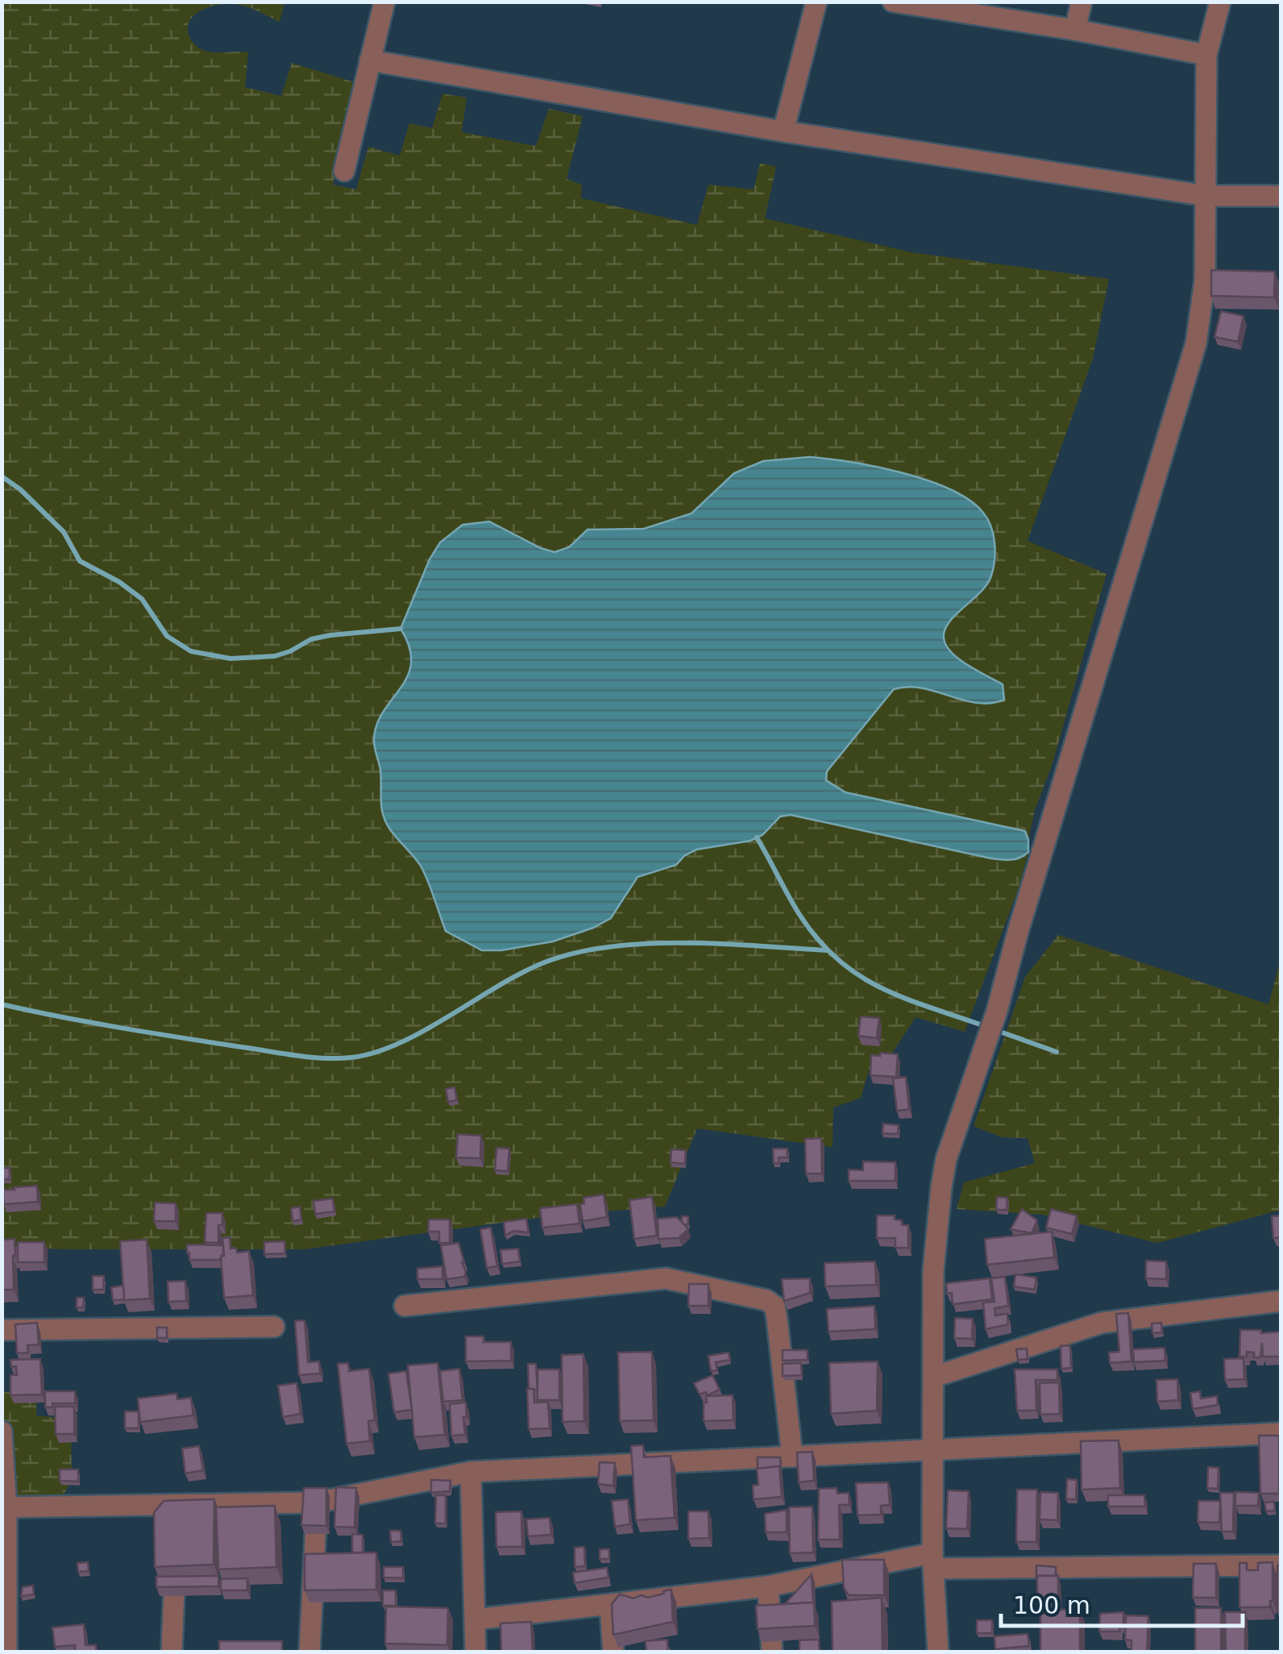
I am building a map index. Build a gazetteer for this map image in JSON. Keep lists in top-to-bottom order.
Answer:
{
  "scale_bar": "100 m"
}
